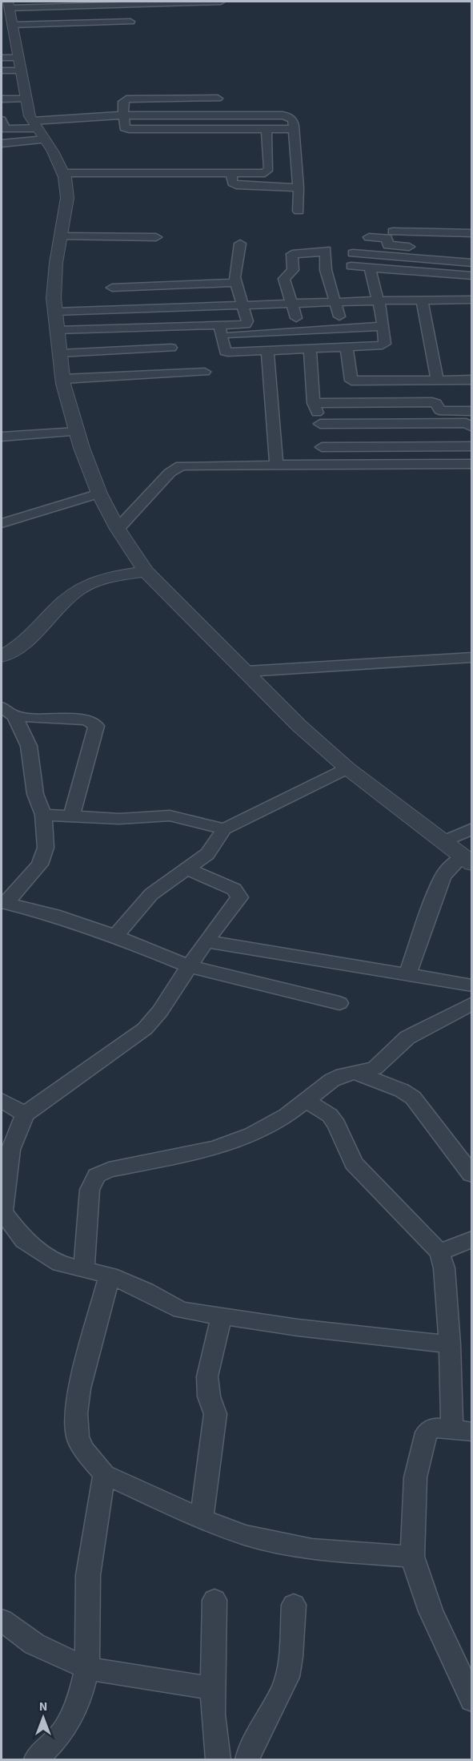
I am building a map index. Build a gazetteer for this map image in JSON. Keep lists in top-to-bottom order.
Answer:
{
  "north": "top"
}
